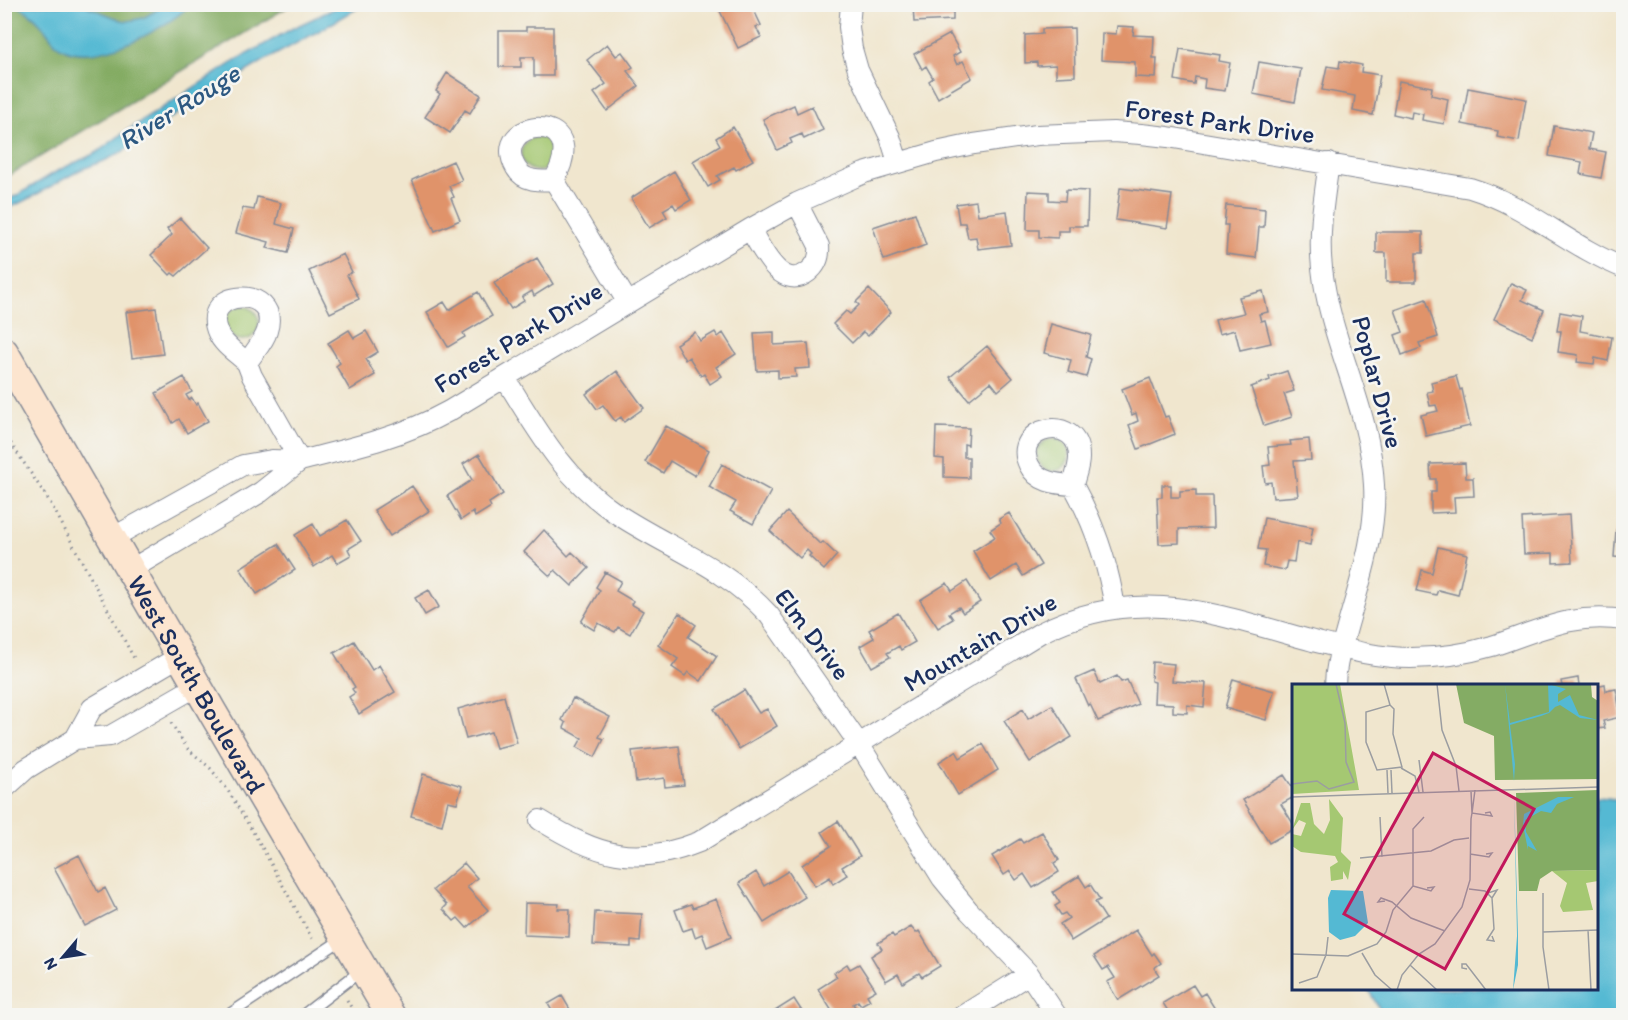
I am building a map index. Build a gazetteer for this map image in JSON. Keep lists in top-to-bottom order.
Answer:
{
  "streets": {
    "main road": ["West South Boulevard"],
    "street": [
      "Forest Park Drive",
      "Poplar Drive",
      "Elm Drive",
      "Mountain Drive"
    ]
  },
  "crossings": [
    ["Forest Park Drive", "Poplar Drive"],
    ["Forest Park Drive", "Elm Drive"],
    ["Forest Park Drive", "West South Boulevard"],
    ["Poplar Drive", "Mountain Drive"],
    ["Elm Drive", "Mountain Drive"]
  ],
  "water": ["River Rouge"],
  "north": "bottom left"
}
